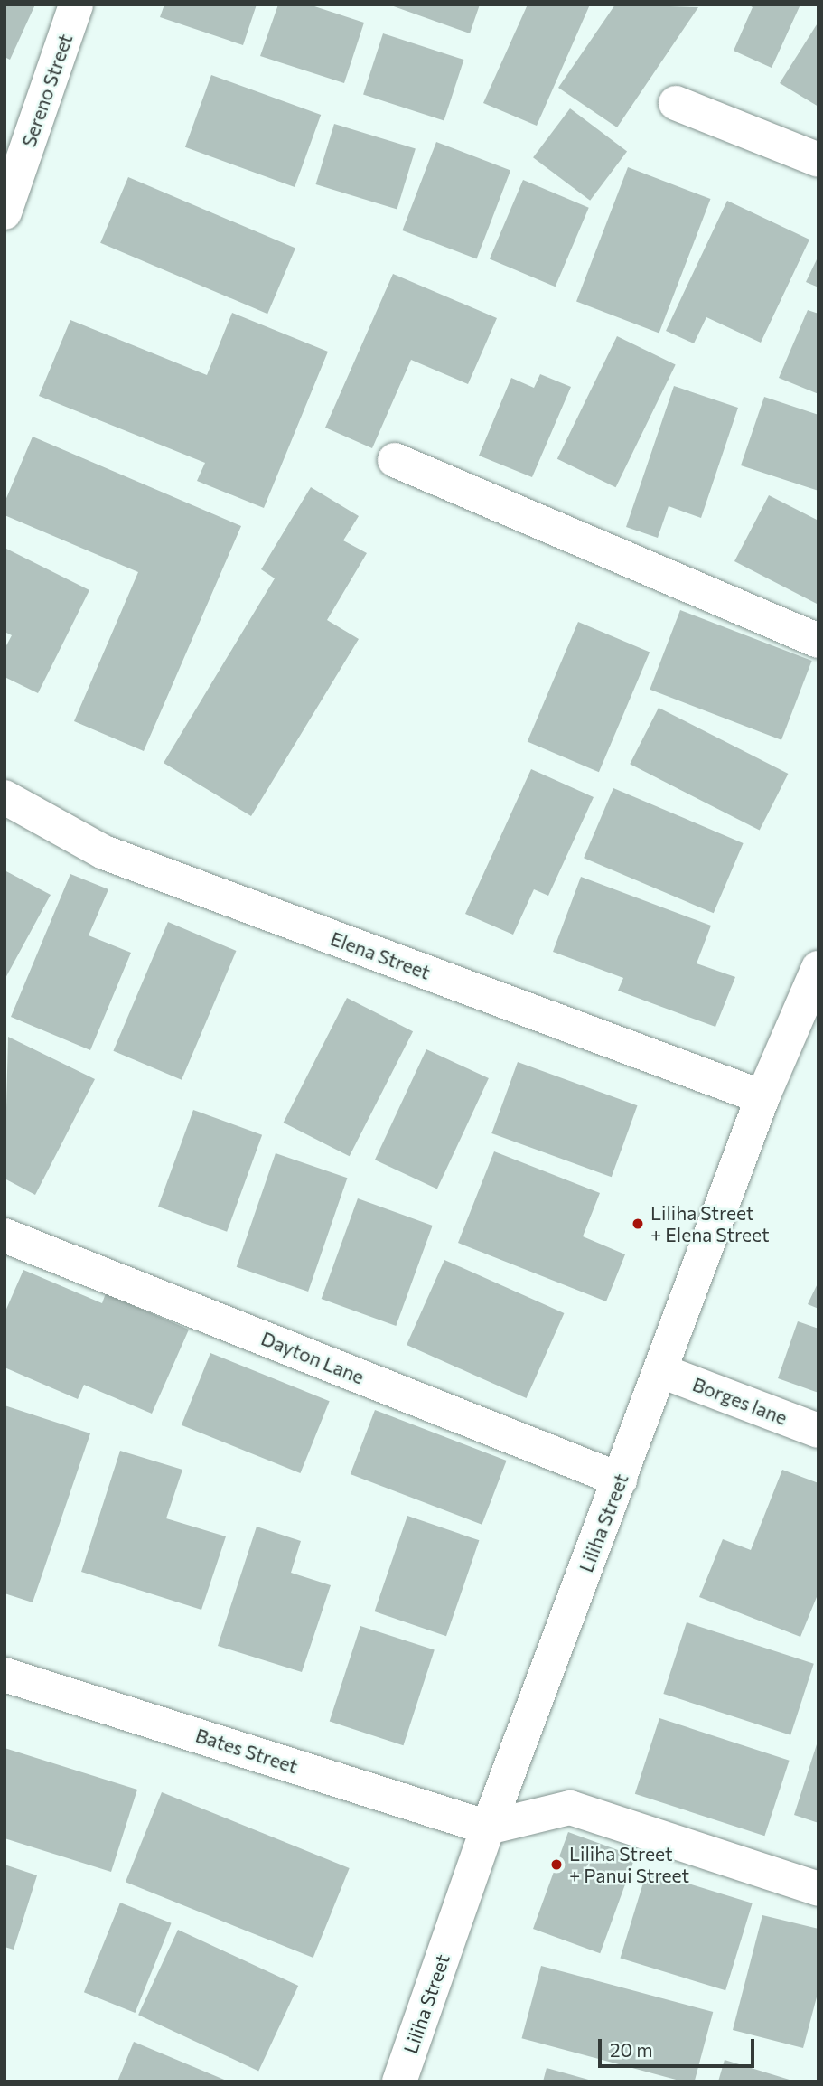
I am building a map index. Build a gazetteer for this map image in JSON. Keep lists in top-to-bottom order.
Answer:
{
  "streets": {
    "street": [
      "Sereno Street",
      "Elena Street",
      "Dayton Lane",
      "Borges lane",
      "Liliha Street",
      "Bates Street"
    ]
  },
  "crossings": [
    ["Elena Street", "Liliha Street"],
    ["Dayton Lane", "Liliha Street"],
    ["Borges lane", "Liliha Street"],
    ["Liliha Street", "Bates Street"]
  ],
  "places": ["Liliha Street + Elena Street", "Liliha Street + Panui Street"],
  "scale_bar": "20 m"
}
